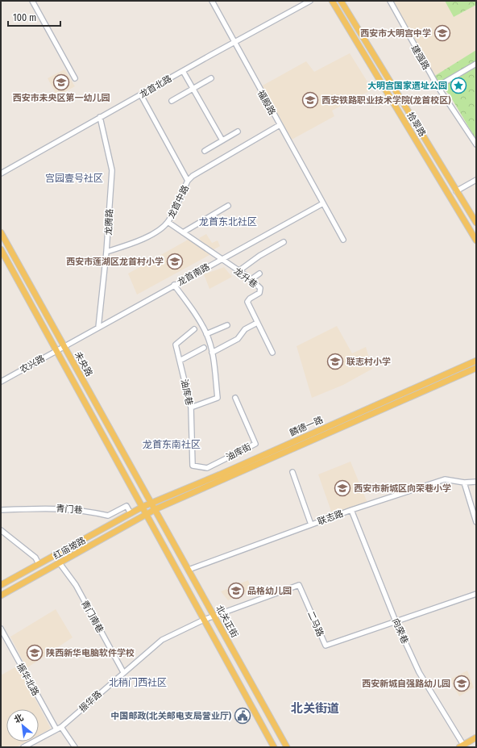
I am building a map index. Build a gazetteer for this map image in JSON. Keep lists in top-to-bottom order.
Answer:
{
  "streets": {
    "main road": [
      "拾翠路",
      "未央路",
      "麟德一路",
      "红庙坡路",
      "北关正街"
    ],
    "street": [
      "建强路",
      "龙首北路",
      "福殿路",
      "龙首中路",
      "龙腾路",
      "龙首南路",
      "龙升巷",
      "农兴路",
      "油库巷",
      "油库街",
      "青门巷",
      "联志路",
      "青门南巷",
      "二马路",
      "向荣巷",
      "振华北路",
      "振华路"
    ]
  },
  "crossings": [
    ["龙首北路", "福殿路"],
    ["龙首北路", "龙腾路"],
    ["福殿路", "龙首中路"],
    ["福殿路", "龙首南路"],
    ["龙首中路", "龙腾路"],
    ["龙首中路", "龙升巷"],
    ["龙腾路", "龙首南路"],
    ["龙首南路", "龙升巷"],
    ["龙首南路", "农兴路"],
    ["龙首南路", "未央路"],
    ["农兴路", "未央路"],
    ["未央路", "麟德一路"],
    ["未央路", "红庙坡路"],
    ["未央路", "北关正街"],
    ["油库巷", "油库街"],
    ["麟德一路", "红庙坡路"],
    ["麟德一路", "北关正街"],
    ["青门巷", "红庙坡路"],
    ["联志路", "北关正街"],
    ["联志路", "向荣巷"],
    ["红庙坡路", "青门南巷"],
    ["青门南巷", "振华路"],
    ["北关正街", "二马路"],
    ["二马路", "向荣巷"],
    ["二马路", "振华路"],
    ["振华北路", "振华路"]
  ],
  "districts": [
    "宫园壹号社区",
    "龙首东北社区",
    "龙首东南社区",
    "北稍门西社区",
    "北关街道"
  ],
  "places": {
    "school or university": [
      "西安市大明宫中学",
      "西安市未央区第一幼儿园",
      "西安铁路职业技术学院(龙首校区)",
      "西安市莲湖区龙首村小学",
      "联志村小学",
      "西安市新城区向荣巷小学",
      "品格幼儿园",
      "陕西新华电脑软件学校",
      "西安新城自强路幼儿园"
    ],
    "place": ["大明宫国家遗址公园"],
    "public building": ["中国邮政(北关邮电支局营业厅)"]
  },
  "scale_bar": "100 m",
  "north": "top left"
}
